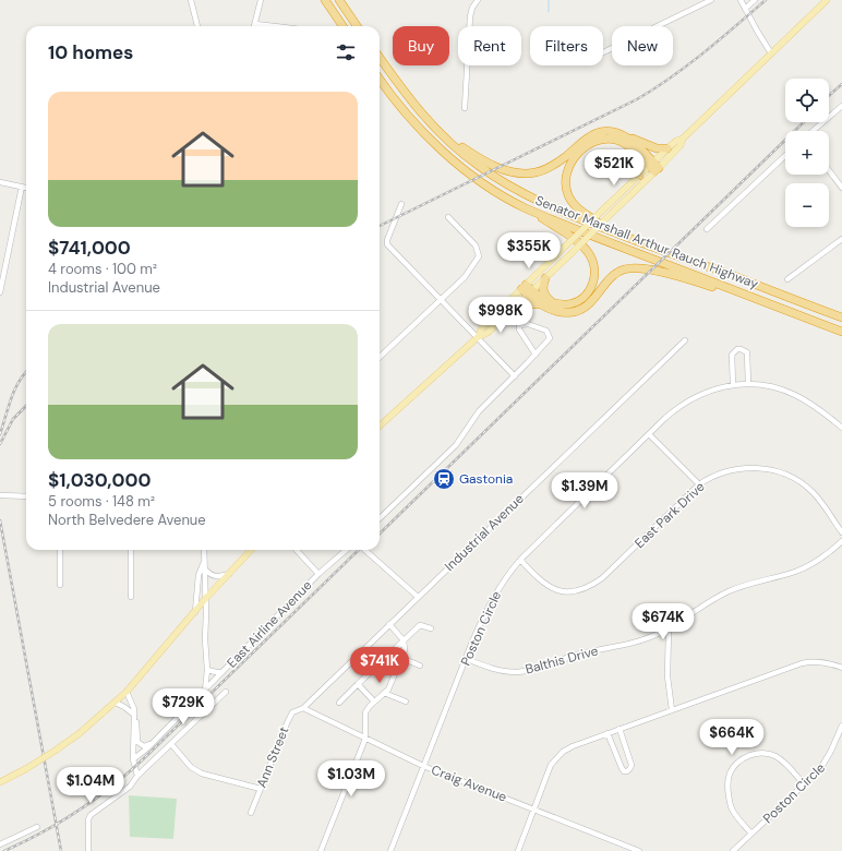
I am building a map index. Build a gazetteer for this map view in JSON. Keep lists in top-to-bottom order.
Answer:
{
  "streets": {
    "highway": ["Senator Marshall Arthur Rauch Highway"],
    "street": [
      "East Park Drive",
      "Industrial Avenue",
      "East Airline Avenue",
      "Poston Circle",
      "Balthis Drive",
      "Ann Street",
      "Craig Avenue"
    ]
  },
  "crossings": [
    ["East Park Drive", "Poston Circle"],
    ["Industrial Avenue", "Ann Street"],
    ["Industrial Avenue", "Craig Avenue"],
    ["Poston Circle", "Balthis Drive"],
    ["Poston Circle", "Craig Avenue"],
    ["Ann Street", "Craig Avenue"]
  ],
  "places": {
    "station": ["Gastonia"]
  },
  "page": {
    "chip": [
      "Buy",
      "Rent",
      "Filters",
      "New"
    ],
    "heading": "10 homes",
    "map_buttons": ["+", "−"],
    "list": [
      {
        "name": "$741,000",
        "note": "4 rooms · 100 m² · Industrial Avenue"
      },
      {
        "name": "$1,030,000",
        "note": "5 rooms · 148 m² · North Belvedere Avenue"
      }
    ],
    "price": [
      "$521K",
      "$355K",
      "$998K",
      "$1.39M",
      "$674K",
      "$741K",
      "$729K",
      "$664K",
      "$1.03M",
      "$1.04M"
    ]
  }
}
